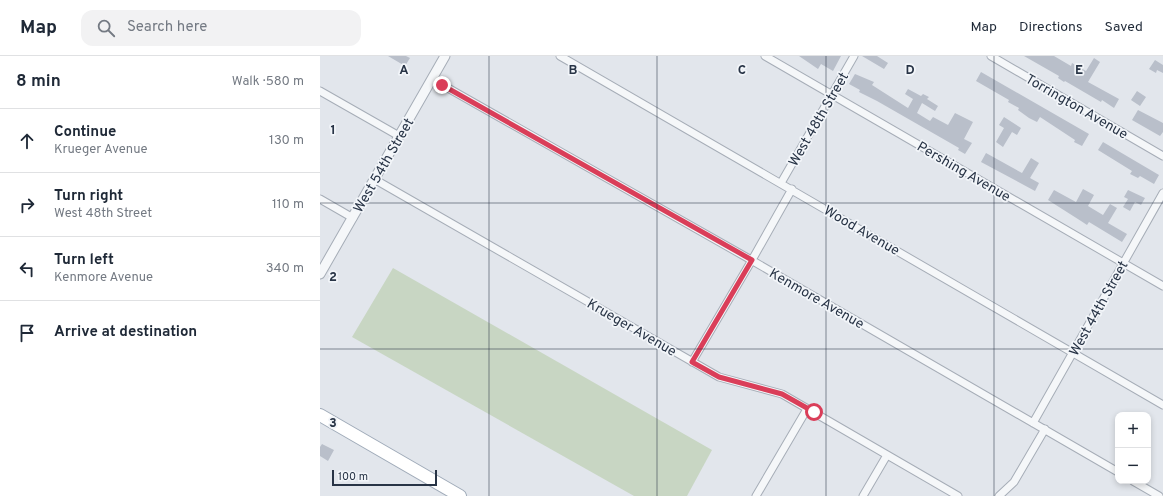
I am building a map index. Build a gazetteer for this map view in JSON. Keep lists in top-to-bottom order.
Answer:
{
  "streets": {
    "street": [
      "Torrington Avenue",
      "West 48th Street",
      "West 54th Street",
      "Pershing Avenue",
      "Wood Avenue",
      "Kenmore Avenue",
      "West 44th Street",
      "Krueger Avenue"
    ]
  },
  "crossings": [
    ["West 48th Street", "Pershing Avenue"],
    ["West 48th Street", "Wood Avenue"],
    ["West 48th Street", "Kenmore Avenue"],
    ["West 48th Street", "Krueger Avenue"],
    ["West 54th Street", "Kenmore Avenue"],
    ["West 54th Street", "Krueger Avenue"],
    ["Pershing Avenue", "West 44th Street"],
    ["Wood Avenue", "West 44th Street"],
    ["Kenmore Avenue", "West 44th Street"]
  ],
  "scale_bar": "100 m",
  "page": {
    "header": "Map",
    "search": "Search here",
    "nav": ["Map", "Directions", "Saved"],
    "heading": ["8 min", "Walk · 580 m"],
    "list": [
      ["Continue", "Krueger Avenue", "130 m"],
      ["Turn right", "West 48th Street", "110 m"],
      ["Turn left", "Kenmore Avenue", "340 m"],
      "Arrive at destination"
    ],
    "map_buttons": ["+", "−"],
    "scale": "100 m"
  },
  "grid": {
    "columns": [
      "A",
      "B",
      "C",
      "D",
      "E"
    ],
    "rows": ["1", "2", "3"]
  }
}
